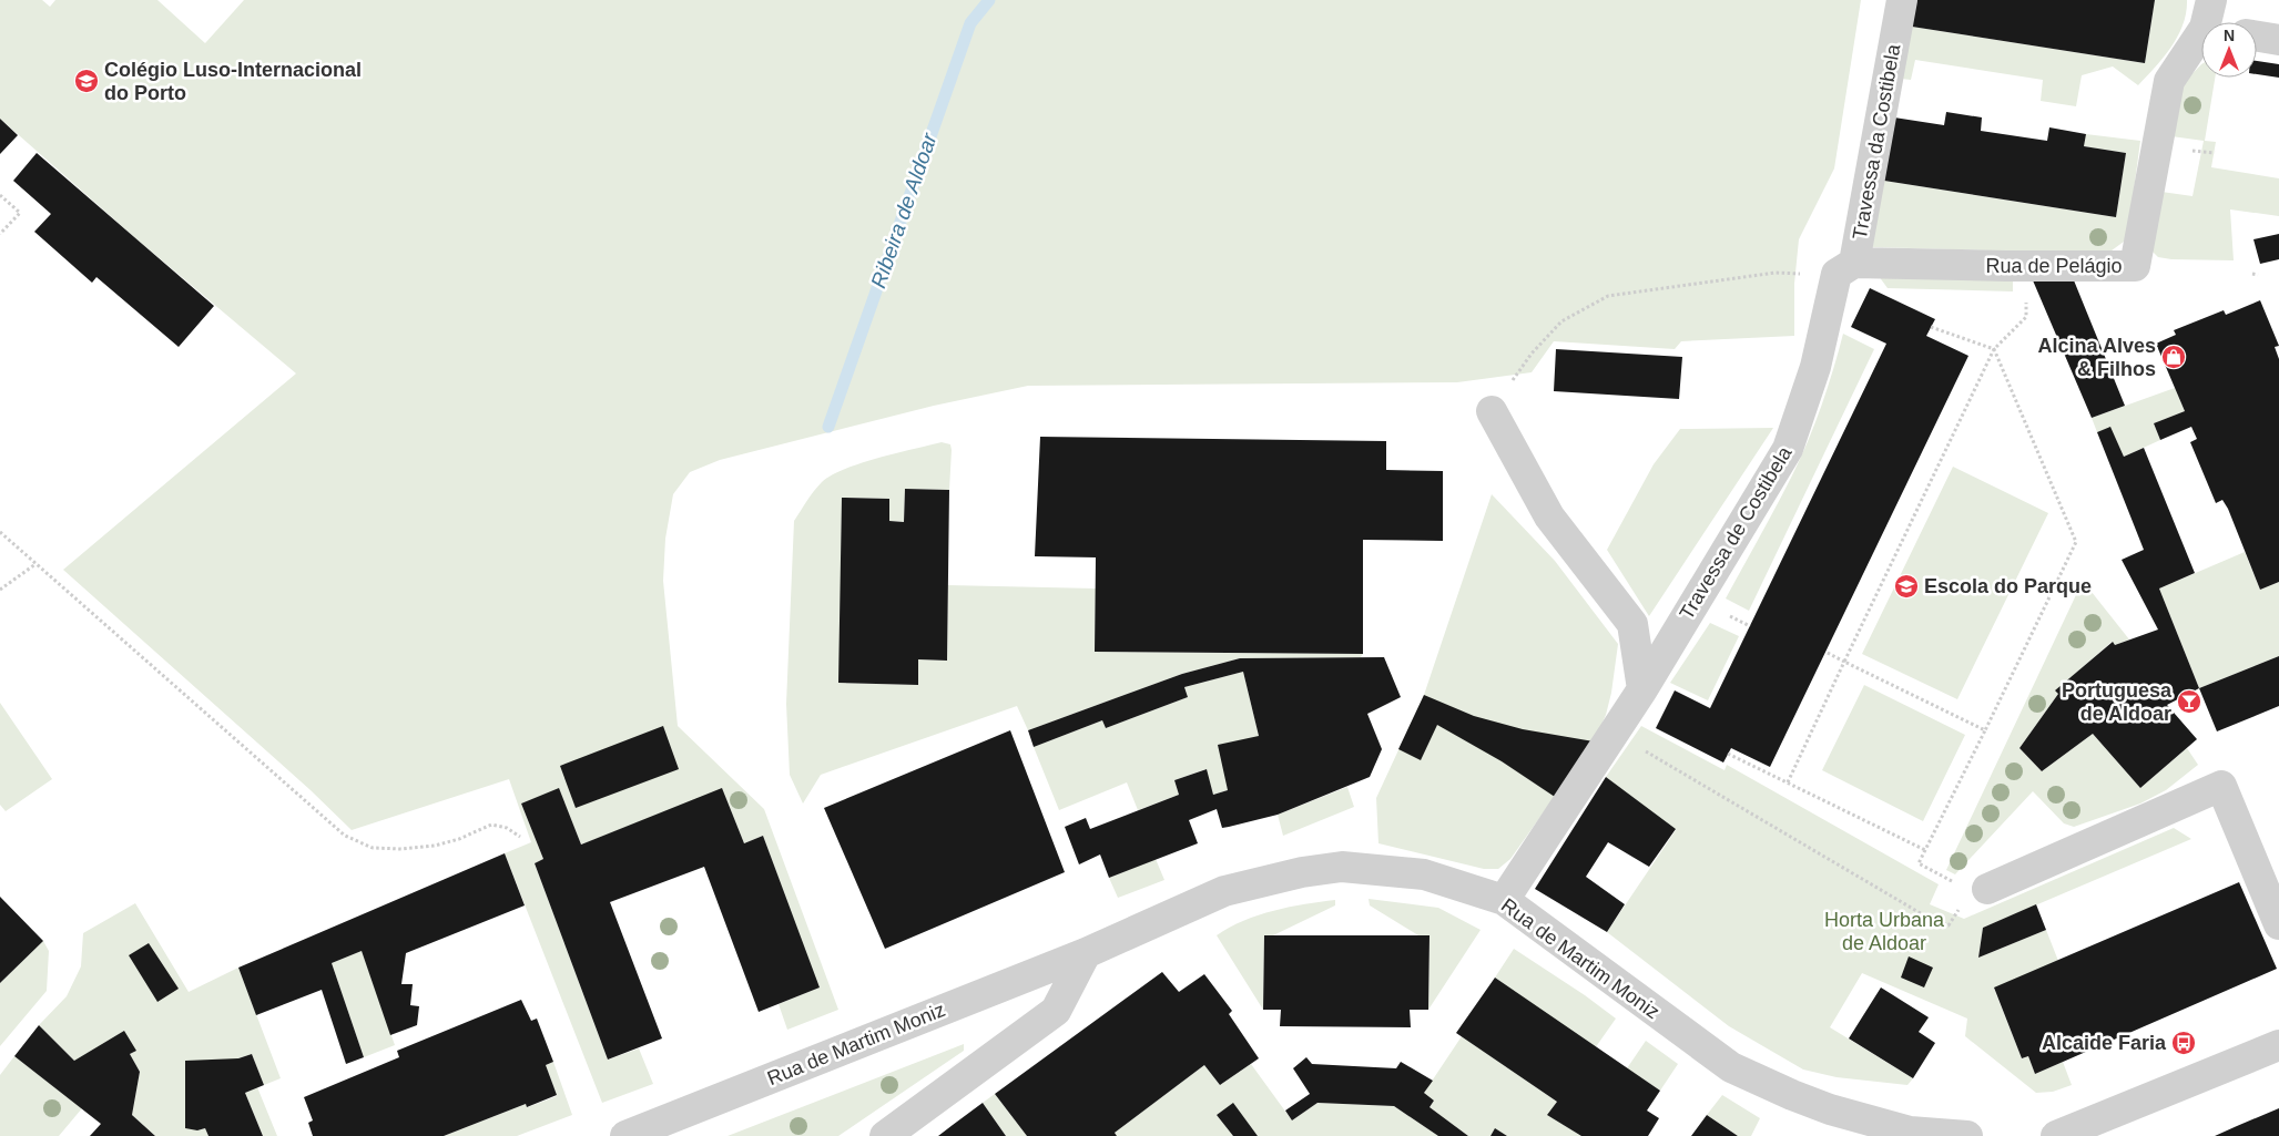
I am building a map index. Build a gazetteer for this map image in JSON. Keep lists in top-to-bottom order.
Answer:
{
  "streets": {
    "street": [
      "Travessa da Costibela",
      "Rua de Pelágio",
      "Travessa de Costibela",
      "Rua de Martim Moniz"
    ]
  },
  "crossings": [
    ["Travessa da Costibela", "Rua de Pelágio"],
    ["Travessa da Costibela", "Travessa de Costibela"],
    ["Rua de Pelágio", "Travessa de Costibela"],
    ["Travessa de Costibela", "Rua de Martim Moniz"]
  ],
  "water": ["Ribeira de Aldoar"],
  "parks": ["Horta Urbana de Aldoar"],
  "places": {
    "school or university": ["Colégio Luso-Internacional do Porto", "Escola do Parque"],
    "shop": ["Alcina Alves & Filhos"],
    "bar": ["Portuguesa de Aldoar"],
    "bus stop": ["Alcaide Faria"]
  },
  "north": "top"
}
